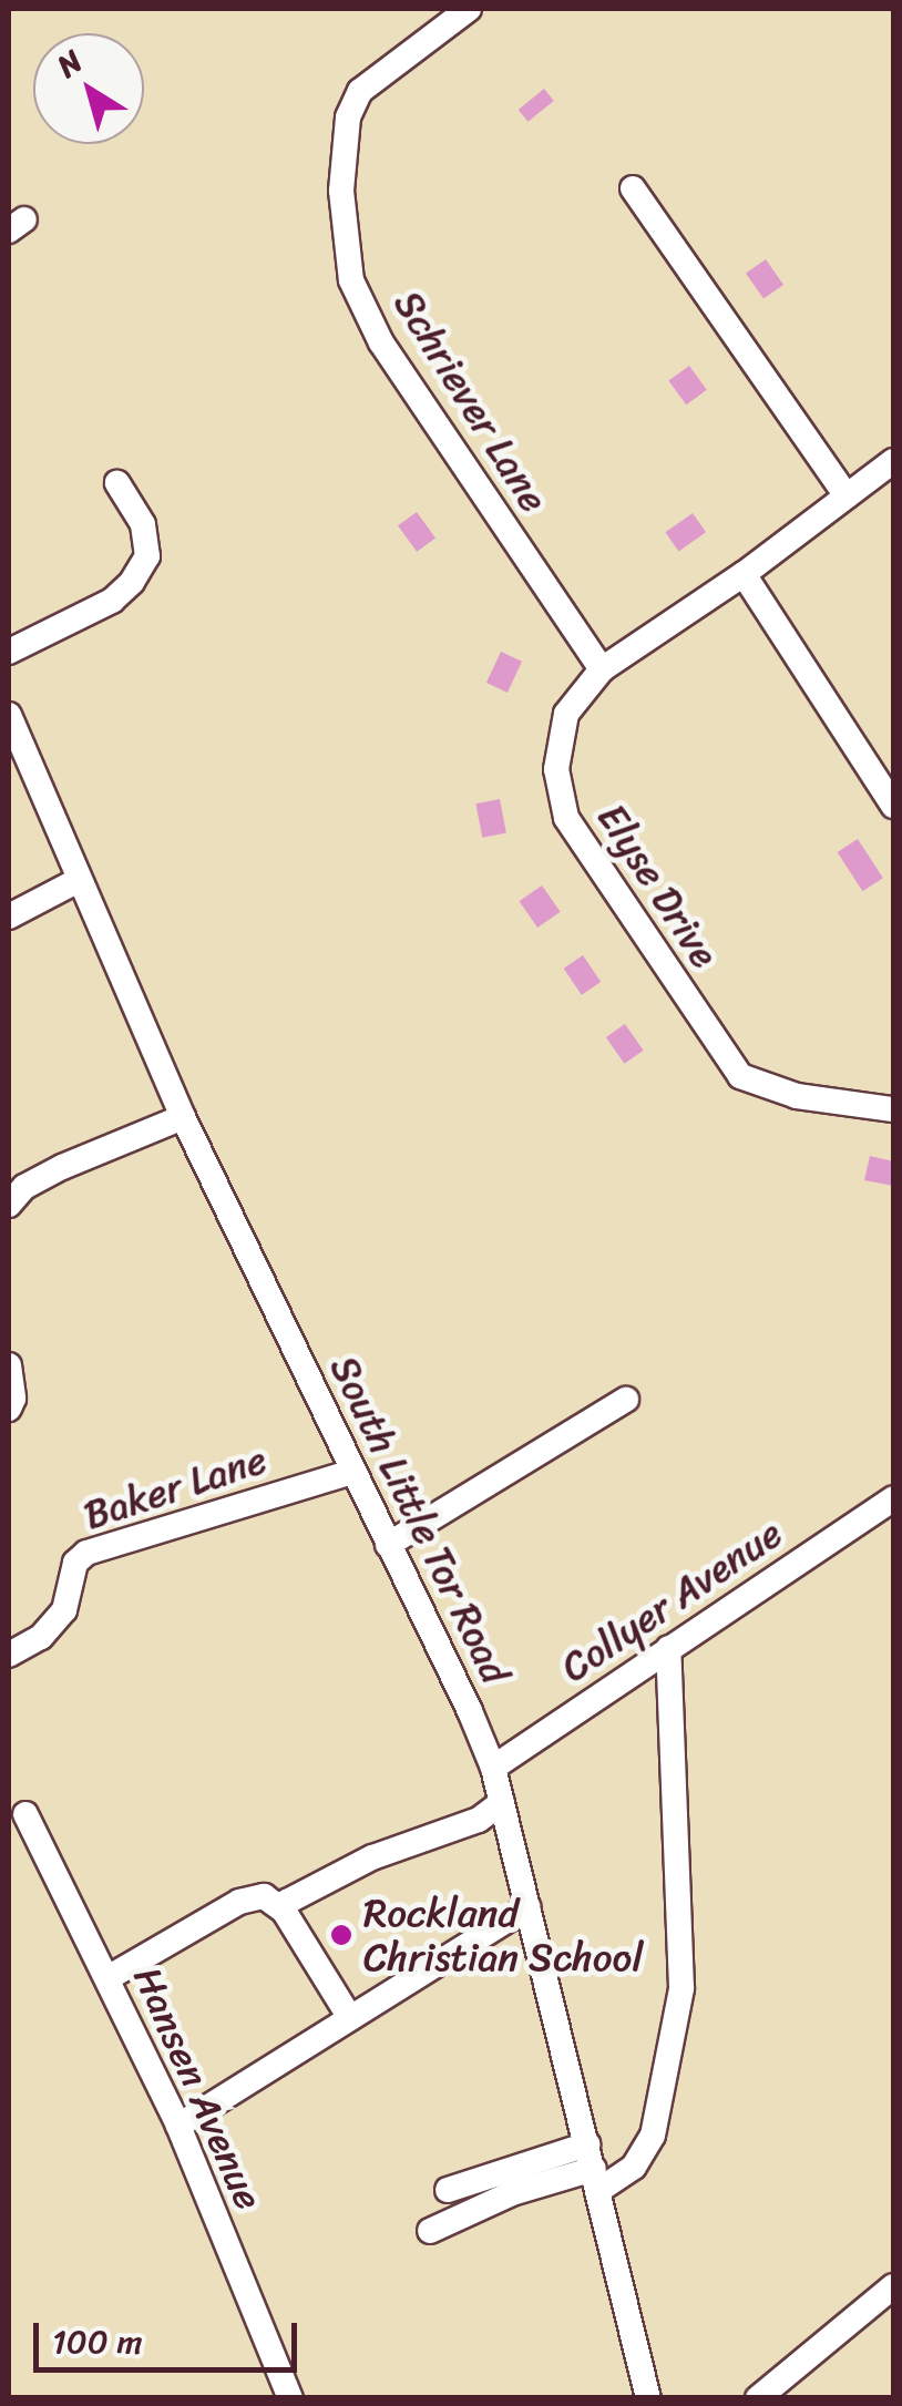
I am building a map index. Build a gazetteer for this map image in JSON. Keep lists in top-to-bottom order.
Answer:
{
  "streets": {
    "street": [
      "Schriever Lane",
      "Elyse Drive",
      "Baker Lane",
      "South Little Tor Road",
      "Collyer Avenue",
      "Hansen Avenue"
    ]
  },
  "crossings": [
    ["Schriever Lane", "Elyse Drive"],
    ["Baker Lane", "South Little Tor Road"],
    ["South Little Tor Road", "Collyer Avenue"]
  ],
  "places": ["Rockland Christian School"],
  "scale_bar": "100 m",
  "north": "top left"
}
